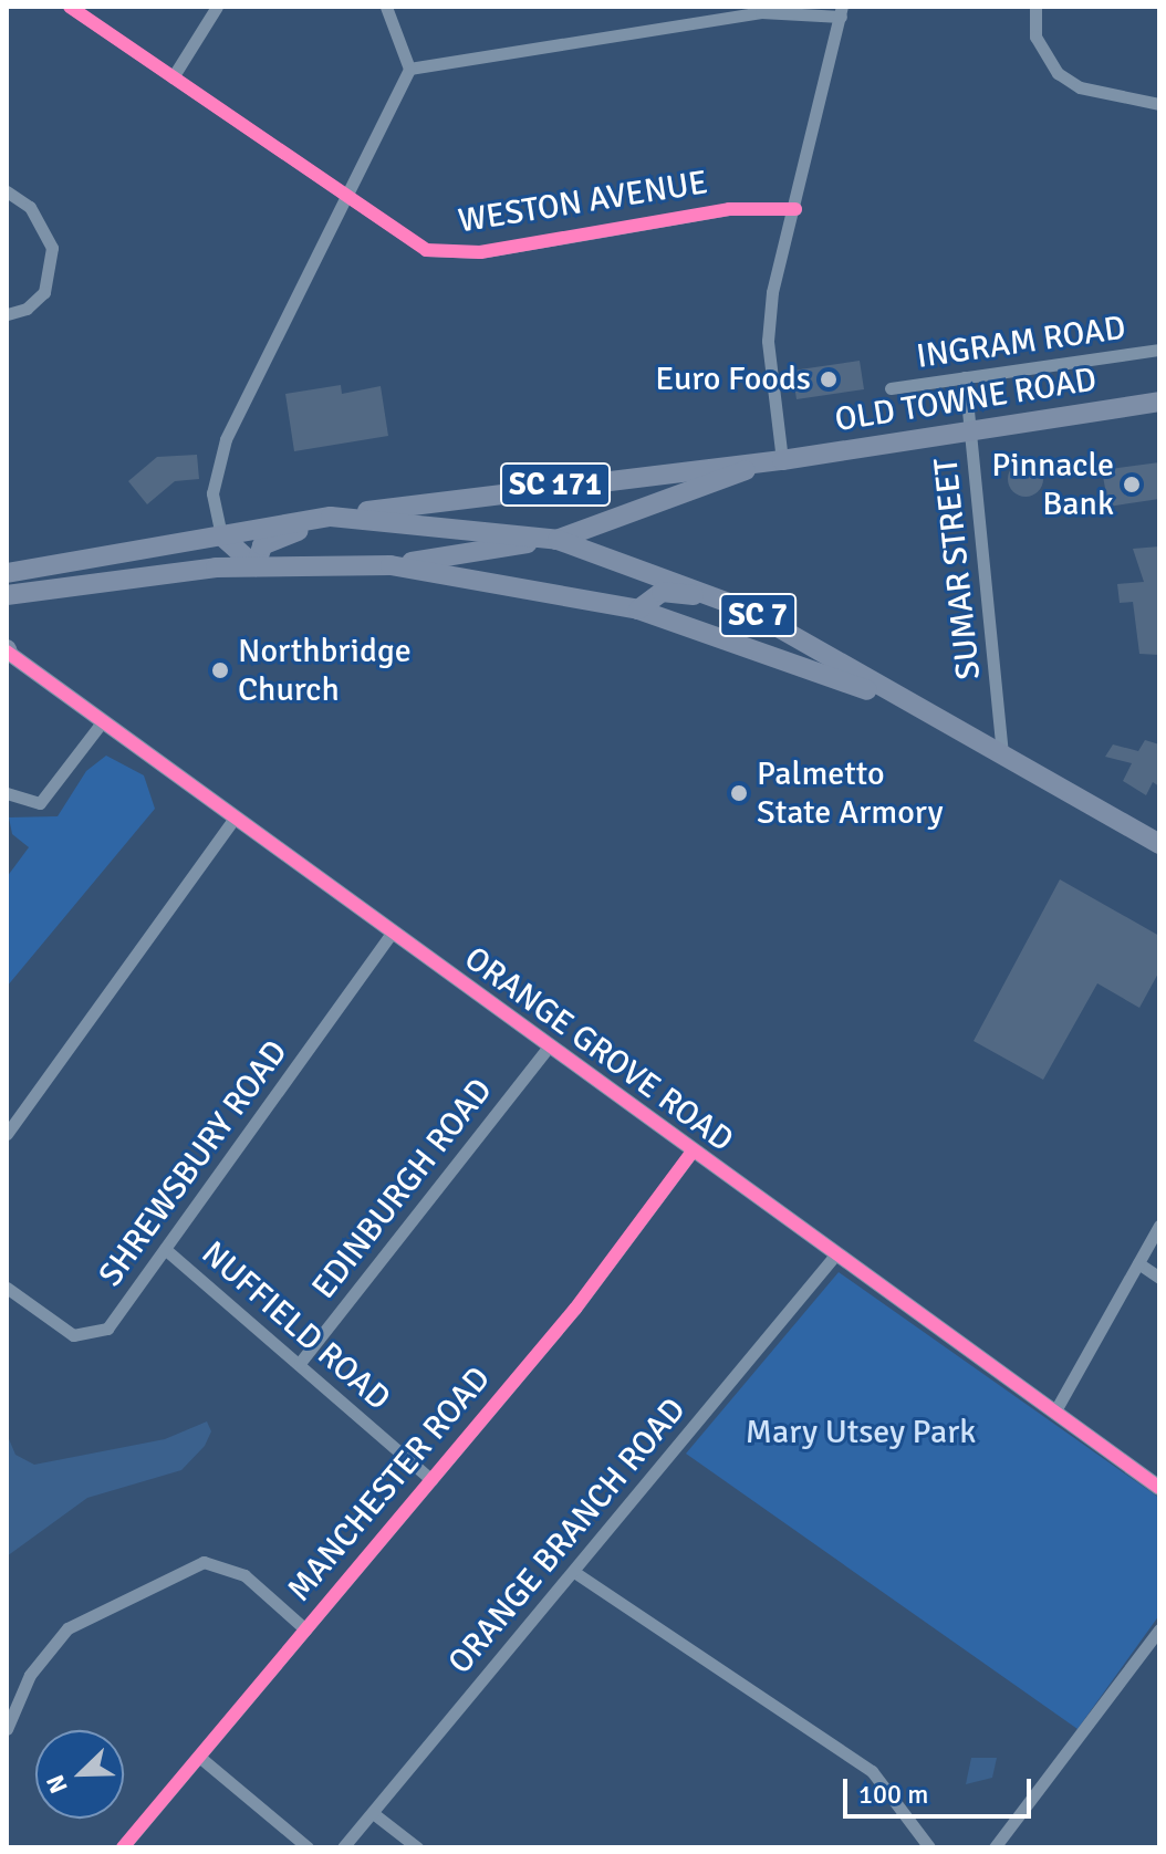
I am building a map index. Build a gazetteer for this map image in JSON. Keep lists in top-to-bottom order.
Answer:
{
  "streets": {
    "main road": ["OLD TOWNE ROAD", "SC 171", "SC 7"],
    "street": [
      "WESTON AVENUE",
      "INGRAM ROAD",
      "SUMAR STREET",
      "ORANGE GROVE ROAD",
      "SHREWSBURY ROAD",
      "EDINBURGH ROAD",
      "NUFFIELD ROAD",
      "MANCHESTER ROAD",
      "ORANGE BRANCH ROAD"
    ]
  },
  "crossings": [
    ["INGRAM ROAD", "SUMAR STREET"],
    ["OLD TOWNE ROAD", "SUMAR STREET"],
    ["OLD TOWNE ROAD", "SC 7"],
    ["SUMAR STREET", "SC 7"],
    ["ORANGE GROVE ROAD", "SHREWSBURY ROAD"],
    ["ORANGE GROVE ROAD", "EDINBURGH ROAD"],
    ["ORANGE GROVE ROAD", "MANCHESTER ROAD"],
    ["ORANGE GROVE ROAD", "ORANGE BRANCH ROAD"],
    ["SHREWSBURY ROAD", "NUFFIELD ROAD"],
    ["EDINBURGH ROAD", "NUFFIELD ROAD"],
    ["NUFFIELD ROAD", "MANCHESTER ROAD"]
  ],
  "parks": ["Mary Utsey Park"],
  "places": [
    "Euro Foods",
    "Pinnacle Bank",
    "Northbridge Church",
    "Palmetto State Armory"
  ],
  "scale_bar": "100 m",
  "north": "bottom left"
}
